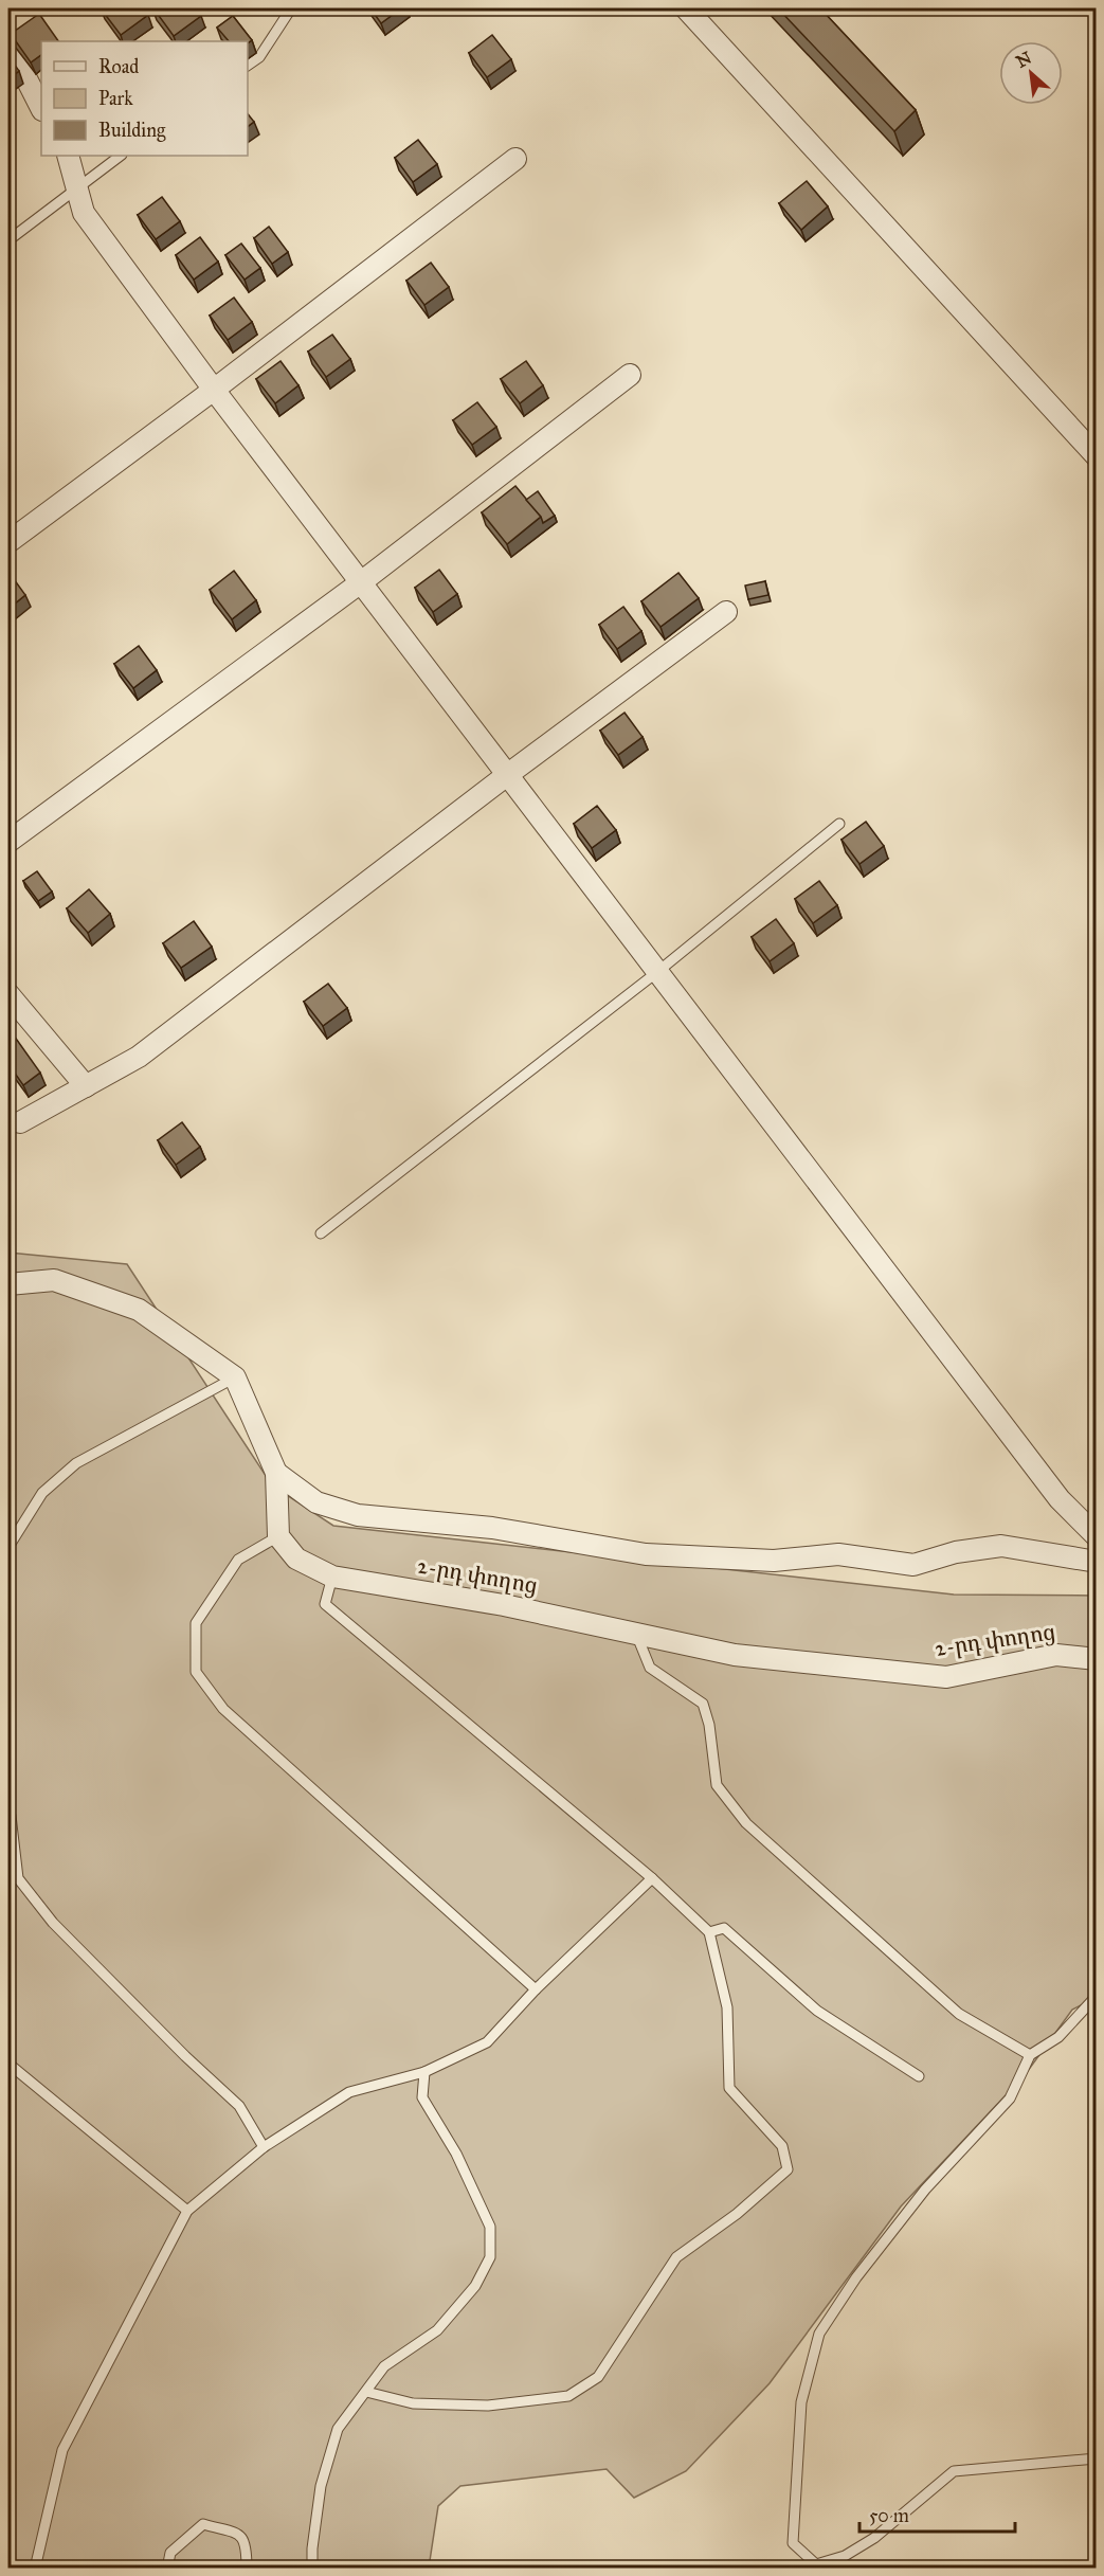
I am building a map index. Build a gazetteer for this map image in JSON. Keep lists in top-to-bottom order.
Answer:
{
  "streets": {
    "street": ["2-րդ փողոց"]
  },
  "legend": ["Road", "Park", "Building"],
  "scale_bar": "50 m",
  "north": "top left"
}
